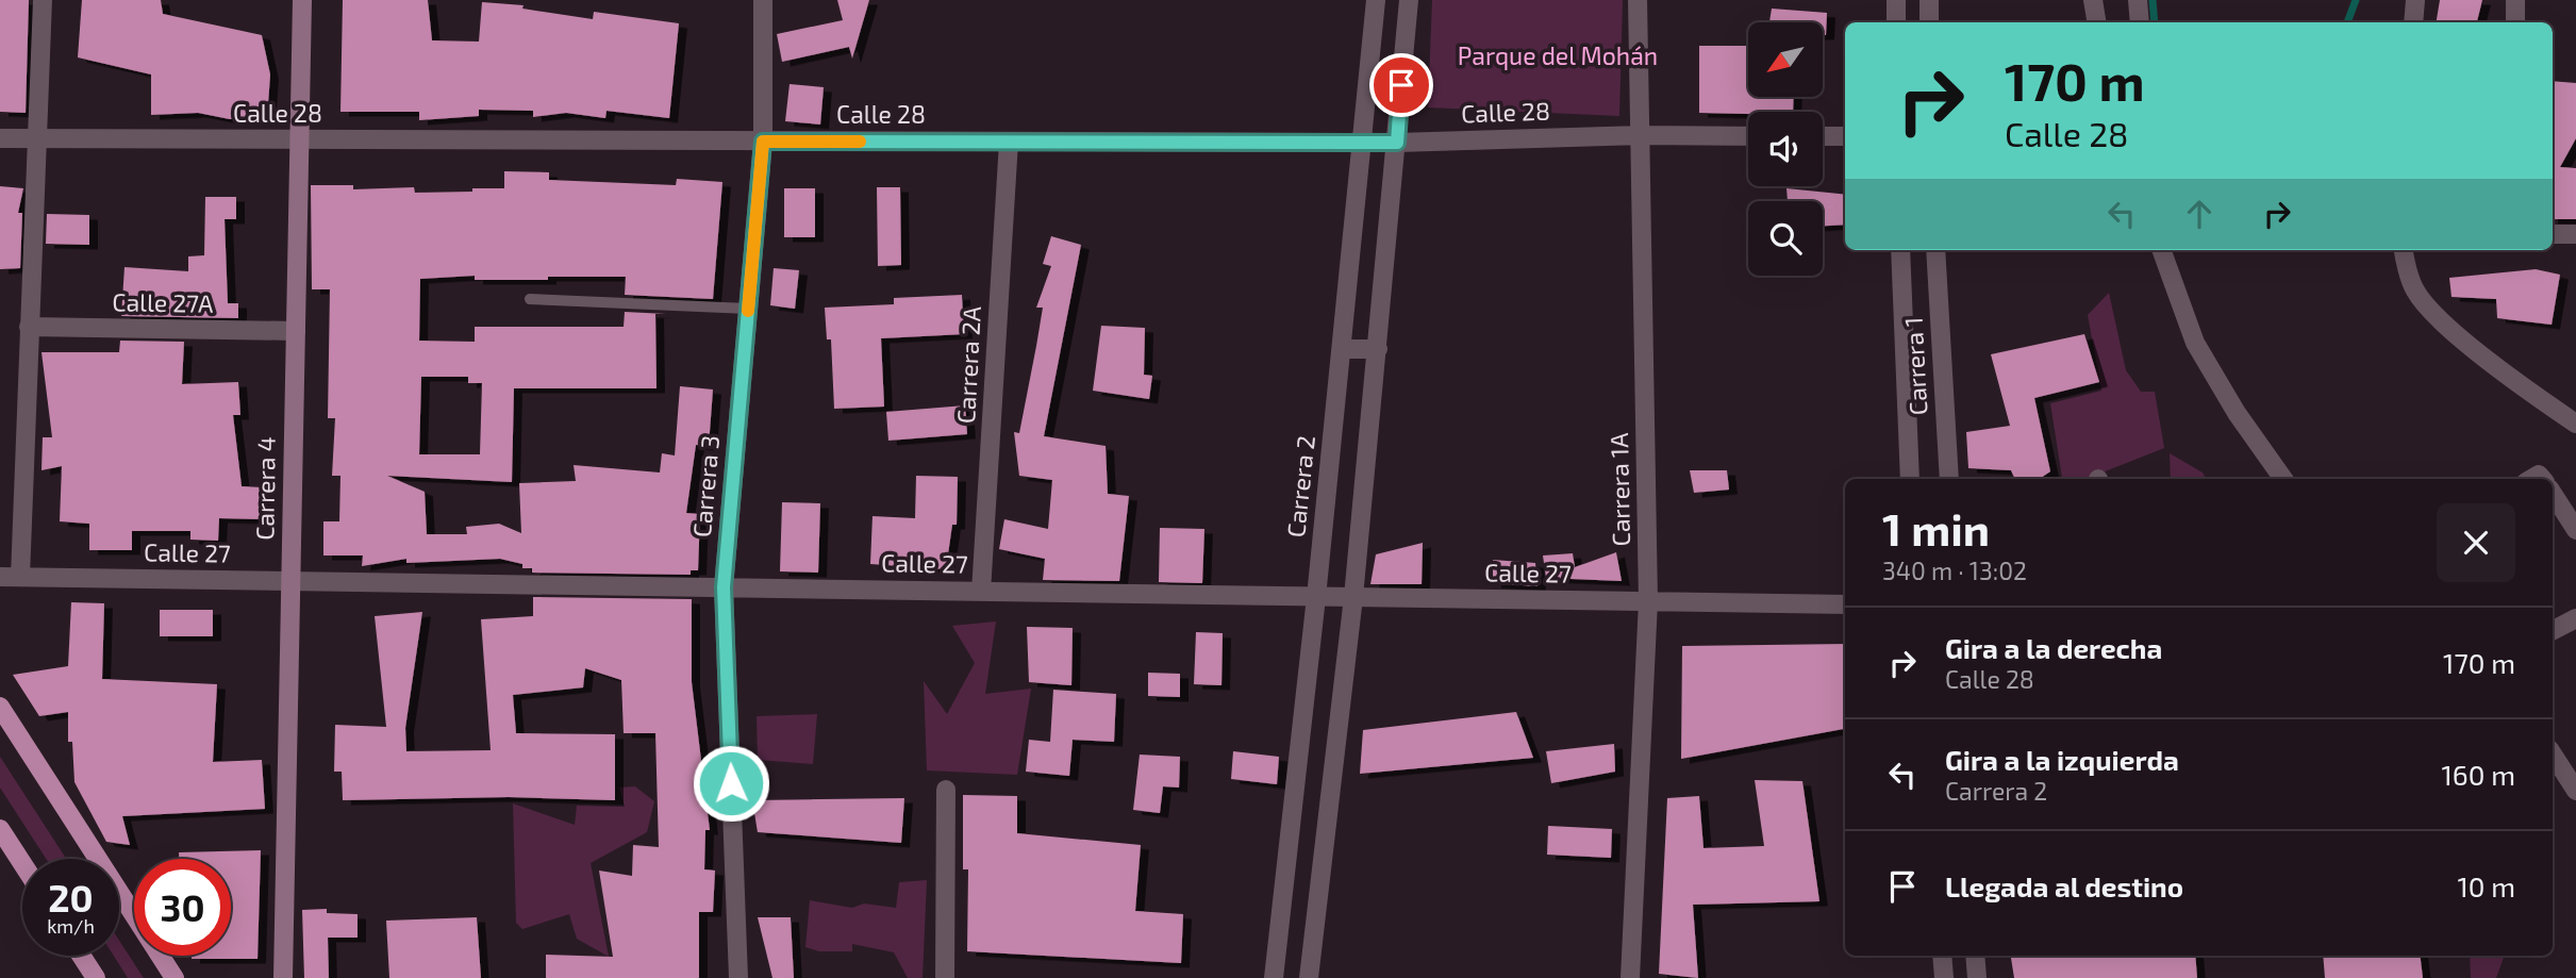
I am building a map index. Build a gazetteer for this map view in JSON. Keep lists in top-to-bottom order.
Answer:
{
  "streets": {
    "main road": ["Carrera 4"],
    "street": [
      "Calle 28",
      "Calle 27A",
      "Carrera 2A",
      "Carrera 1",
      "Carrera 3",
      "Carrera 2",
      "Carrera 1A",
      "Calle 27"
    ]
  },
  "crossings": [
    ["Calle 28", "Carrera 2A"],
    ["Calle 28", "Carrera 3"],
    ["Calle 28", "Carrera 2"],
    ["Calle 28", "Carrera 4"],
    ["Calle 28", "Carrera 1A"],
    ["Calle 27A", "Carrera 4"],
    ["Carrera 2A", "Calle 27"],
    ["Carrera 3", "Calle 27"],
    ["Carrera 2", "Calle 27"],
    ["Carrera 4", "Calle 27"],
    ["Carrera 1A", "Calle 27"]
  ],
  "parks": ["Parque del Mohán"],
  "north": "bottom left",
  "page": {
    "turn": ["170 m", "Calle 28"],
    "heading": ["1 min", "340 m · 13:02"],
    "list": [
      {
        "name": "Gira a la derecha",
        "note": "Calle 28",
        "value": "170 m"
      },
      {
        "name": "Gira a la izquierda",
        "note": "Carrera 2",
        "value": "160 m"
      },
      {
        "name": "Llegada al destino",
        "value": "10 m"
      }
    ],
    "speed": "20 km/h",
    "limit": "30"
  }
}
